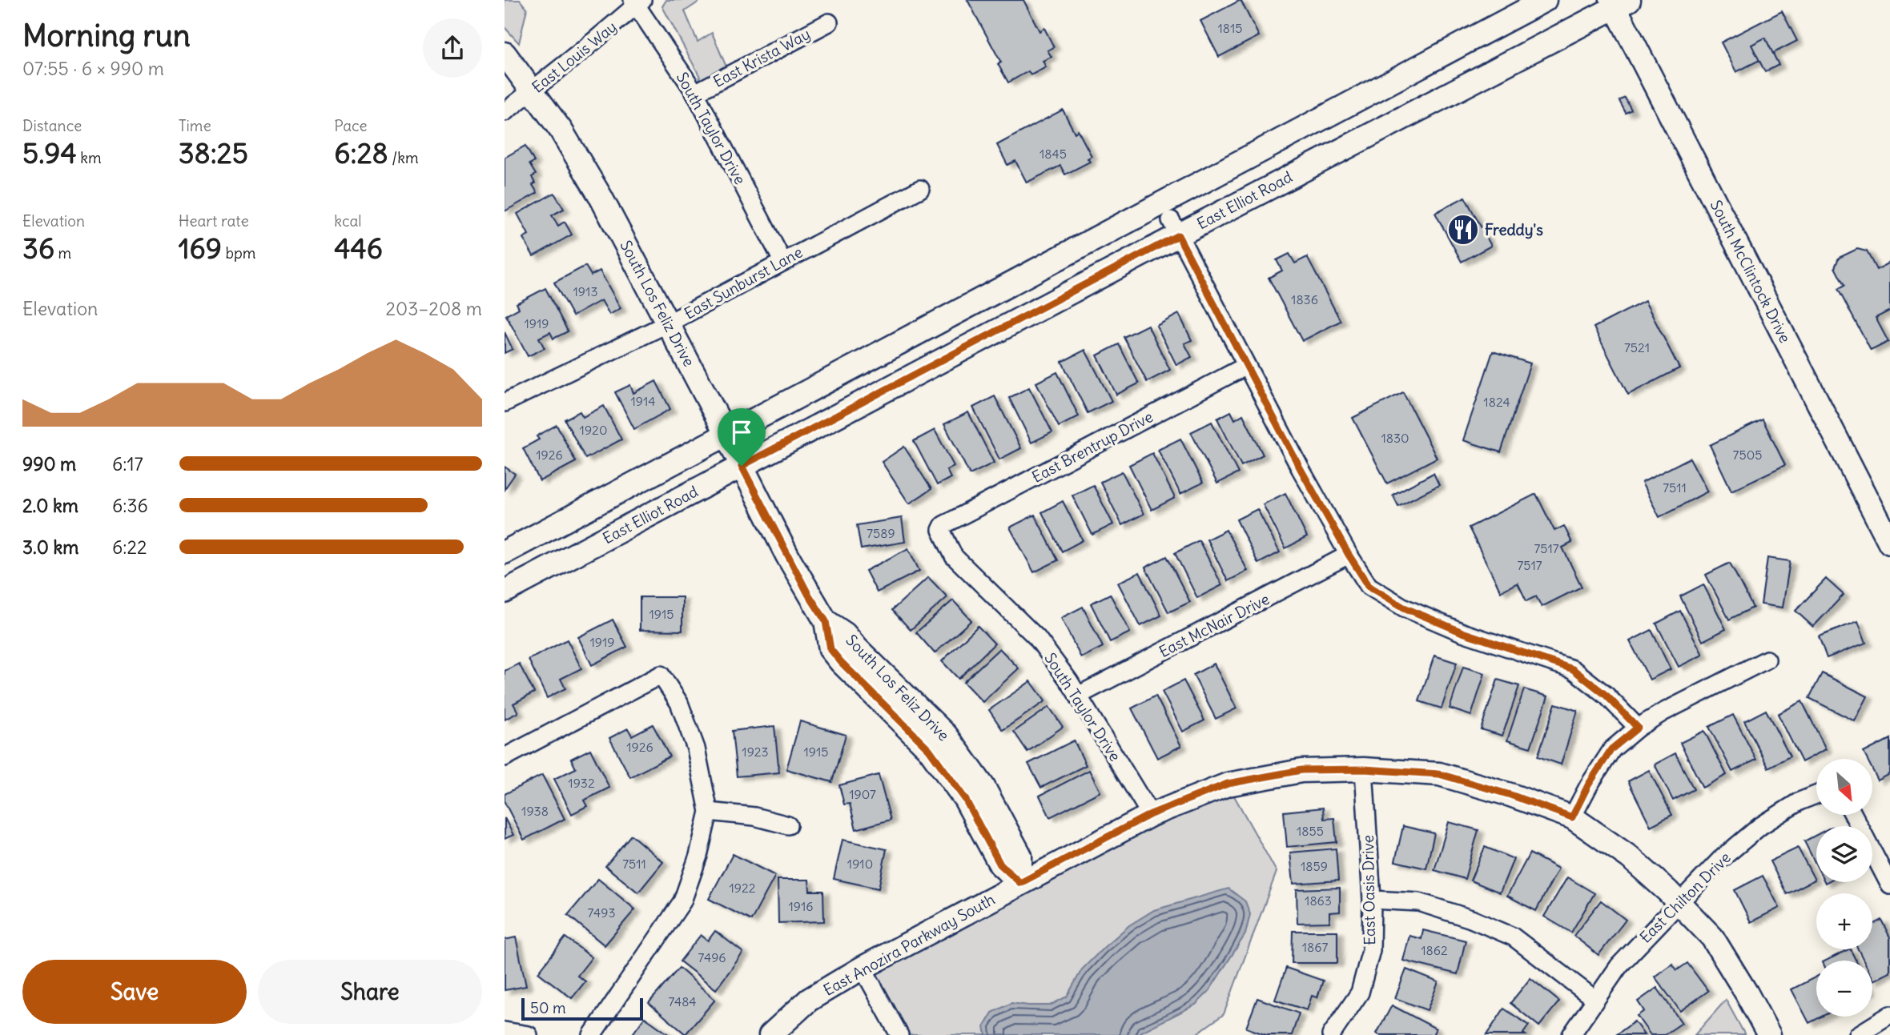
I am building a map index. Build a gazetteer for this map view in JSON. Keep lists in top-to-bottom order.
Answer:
{
  "streets": {
    "main road": [
      "East Elliot Road",
      "South McClintock Drive",
      "South Los Feliz Drive",
      "East Anozira Parkway South"
    ],
    "street": [
      "East Louis Way",
      "East Krista Way",
      "South Taylor Drive",
      "East Sunburst Lane",
      "East Brentrup Drive",
      "East McNair Drive",
      "East Oasis Drive",
      "East Chilton Drive"
    ]
  },
  "crossings": [
    ["East Louis Way", "South Taylor Drive"],
    ["East Louis Way", "South Los Feliz Drive"],
    ["East Krista Way", "South Taylor Drive"],
    ["South Taylor Drive", "East Sunburst Lane"],
    ["South Taylor Drive", "East Brentrup Drive"],
    ["South Taylor Drive", "East McNair Drive"],
    ["South Taylor Drive", "East Anozira Parkway South"],
    ["East Elliot Road", "South McClintock Drive"],
    ["East Elliot Road", "South Los Feliz Drive"],
    ["East Sunburst Lane", "South Los Feliz Drive"],
    ["South Los Feliz Drive", "East Anozira Parkway South"],
    ["East Oasis Drive", "East Anozira Parkway South"],
    ["East Chilton Drive", "East Anozira Parkway South"]
  ],
  "places": {
    "restaurant": ["Freddy's"]
  },
  "house_numbers": [
    "1815",
    "1845",
    "1913",
    "1836",
    "1919",
    "7521",
    "1914",
    "1824",
    "1920",
    "1830",
    "1926",
    "7505",
    "7511",
    "7589",
    "7517",
    "7517",
    "1915",
    "1919",
    "1926",
    "1923",
    "1915",
    "1932",
    "1907",
    "1938",
    "1855",
    "7511",
    "1910",
    "1859",
    "1922",
    "1863",
    "1916",
    "7493",
    "1867",
    "1862",
    "7496",
    "7484"
  ],
  "scale_bar": "50 m",
  "north": "bottom right",
  "page": {
    "heading": ["Morning run", "07:55 · 6 × 990 m"],
    "stats": [
      ["Distance", "5.94 km"],
      ["Time", "38:25"],
      ["Pace", "6:28 /km"],
      ["Elevation", "36 m"],
      ["Heart rate", "169 bpm"],
      ["kcal", "446"]
    ],
    "chart": ["Elevation", "203–208 m"],
    "list": [
      {
        "name": "990 m",
        "note": "6:17"
      },
      {
        "name": "2.0 km",
        "note": "6:36"
      },
      {
        "name": "3.0 km",
        "note": "6:22"
      }
    ],
    "map_buttons": ["+", "−"],
    "buttons": ["Save", "Share"],
    "scale": "50 m"
  }
}
